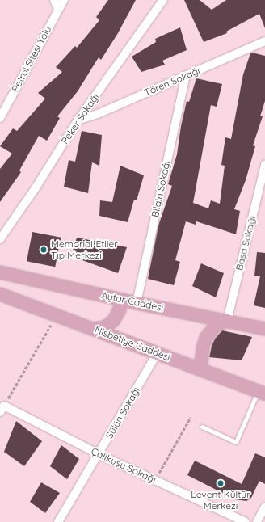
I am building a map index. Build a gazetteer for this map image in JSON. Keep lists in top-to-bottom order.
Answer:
{
  "streets": {
    "main road": ["Aytar Caddesi", "Nisbetiye Caddesi"],
    "street": [
      "Petrol Sitesi Yolu",
      "Tören Sokağı",
      "Peker Sokağı",
      "Bilgin Sokağı",
      "Başa Sokağı",
      "Sülün Sokağı",
      "Çalıkuşu Sokağı"
    ]
  },
  "crossings": [
    ["Tören Sokağı", "Peker Sokağı"],
    ["Tören Sokağı", "Bilgin Sokağı"],
    ["Bilgin Sokağı", "Aytar Caddesi"],
    ["Başa Sokağı", "Aytar Caddesi"],
    ["Nisbetiye Caddesi", "Sülün Sokağı"],
    ["Sülün Sokağı", "Çalıkuşu Sokağı"]
  ],
  "places": ["Memorial Etiler Tıp Merkezi", "Levent Kültür Merkezi"]
}
